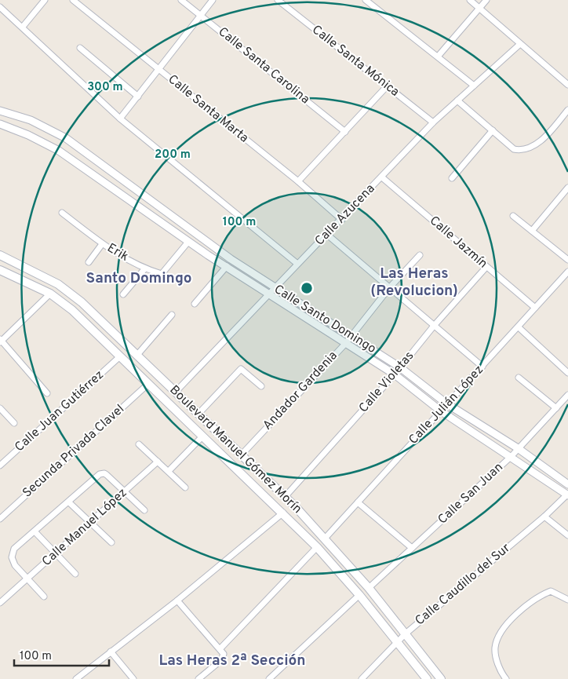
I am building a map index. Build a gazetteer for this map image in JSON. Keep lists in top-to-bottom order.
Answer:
{
  "streets": {
    "main road": ["Boulevard Manuel Gómez Morín"],
    "street": [
      "Calle Santa Mónica",
      "Calle Santa Carolina",
      "Calle Santa Marta",
      "Calle Azucena",
      "Calle Jazmín",
      "Erik",
      "Calle Santo Domingo",
      "Calle Violetas",
      "Andador Gardenia",
      "Calle Julián López",
      "Calle Juan Gutiérrez",
      "Secunda Privada Clavel",
      "Calle San Juan",
      "Calle Manuel López",
      "Calle Caudillo del Sur"
    ]
  },
  "crossings": [
    ["Calle Santa Mónica", "Calle Azucena"],
    ["Calle Santa Marta", "Calle Azucena"],
    ["Calle Azucena", "Calle Jazmín"],
    ["Calle Azucena", "Calle Santo Domingo"],
    ["Calle Azucena", "Boulevard Manuel Gómez Morín"],
    ["Calle Jazmín", "Calle Violetas"],
    ["Calle Jazmín", "Calle Julián López"],
    ["Erik", "Calle Santo Domingo"],
    ["Calle Santo Domingo", "Calle Violetas"],
    ["Calle Santo Domingo", "Andador Gardenia"],
    ["Calle Santo Domingo", "Calle Julián López"],
    ["Calle Santo Domingo", "Calle San Juan"],
    ["Calle Santo Domingo", "Calle Caudillo del Sur"],
    ["Calle Violetas", "Boulevard Manuel Gómez Morín"],
    ["Andador Gardenia", "Boulevard Manuel Gómez Morín"],
    ["Calle Julián López", "Boulevard Manuel Gómez Morín"],
    ["Calle Juan Gutiérrez", "Boulevard Manuel Gómez Morín"],
    ["Boulevard Manuel Gómez Morín", "Secunda Privada Clavel"],
    ["Boulevard Manuel Gómez Morín", "Calle San Juan"],
    ["Boulevard Manuel Gómez Morín", "Calle Caudillo del Sur"]
  ],
  "districts": ["Las Heras (Revolucion)", "Santo Domingo", "Las Heras 2ª Sección"],
  "scale_bar": "100 m",
  "rings": ["300 m", "200 m", "100 m"]
}
